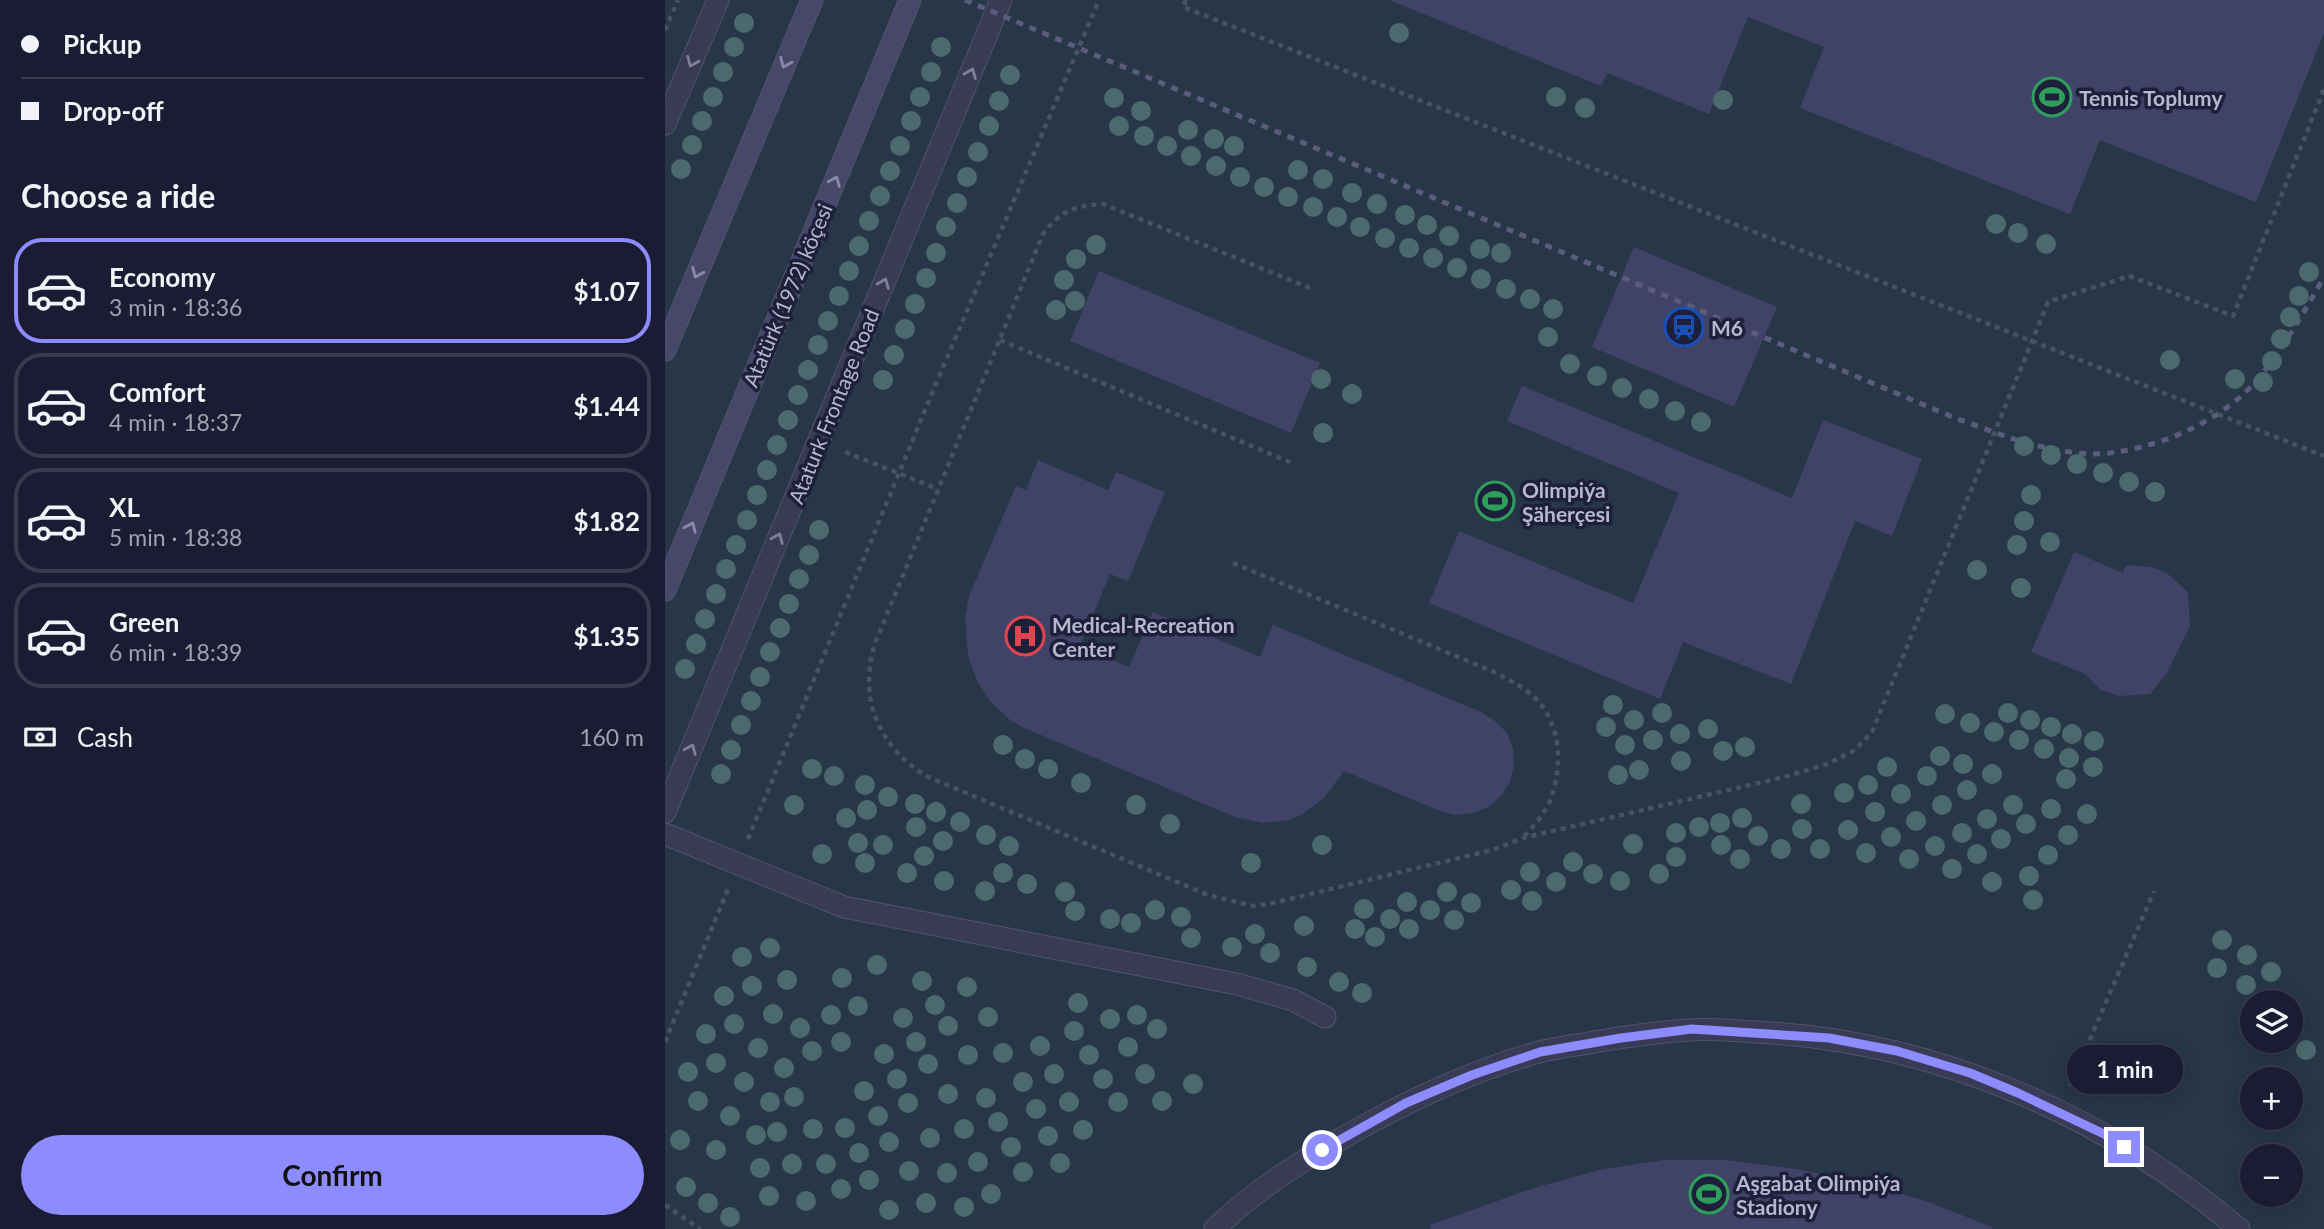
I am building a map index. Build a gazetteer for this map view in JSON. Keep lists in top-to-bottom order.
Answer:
{
  "streets": {
    "main road": ["Atatürk (1972) köçesi"],
    "street": ["Ataturk Frontage Road"]
  },
  "one_way": ["Ataturk Frontage Road"],
  "places": {
    "sports": ["Tennis Toplumy", "Olimpiýa Şäherçesi", "Aşgabat Olimpiýa Stadiony"],
    "station": ["M6"],
    "hospital": ["Medical-Recreation Center"]
  },
  "page": {
    "banner": ["Pickup", "Drop-off"],
    "heading": "Choose a ride",
    "list": [
      {
        "name": "Economy",
        "note": "3 min · 18:36",
        "value": "$1.07"
      },
      {
        "name": "Comfort",
        "note": "4 min · 18:37",
        "value": "$1.44"
      },
      {
        "name": "XL",
        "note": "5 min · 18:38",
        "value": "$1.82"
      },
      {
        "name": "Green",
        "note": "6 min · 18:39",
        "value": "$1.35"
      }
    ],
    "pay": ["Cash", "160 m"],
    "map_buttons": ["+", "−"],
    "bubble": "1 min",
    "buttons": "Confirm"
  }
}
